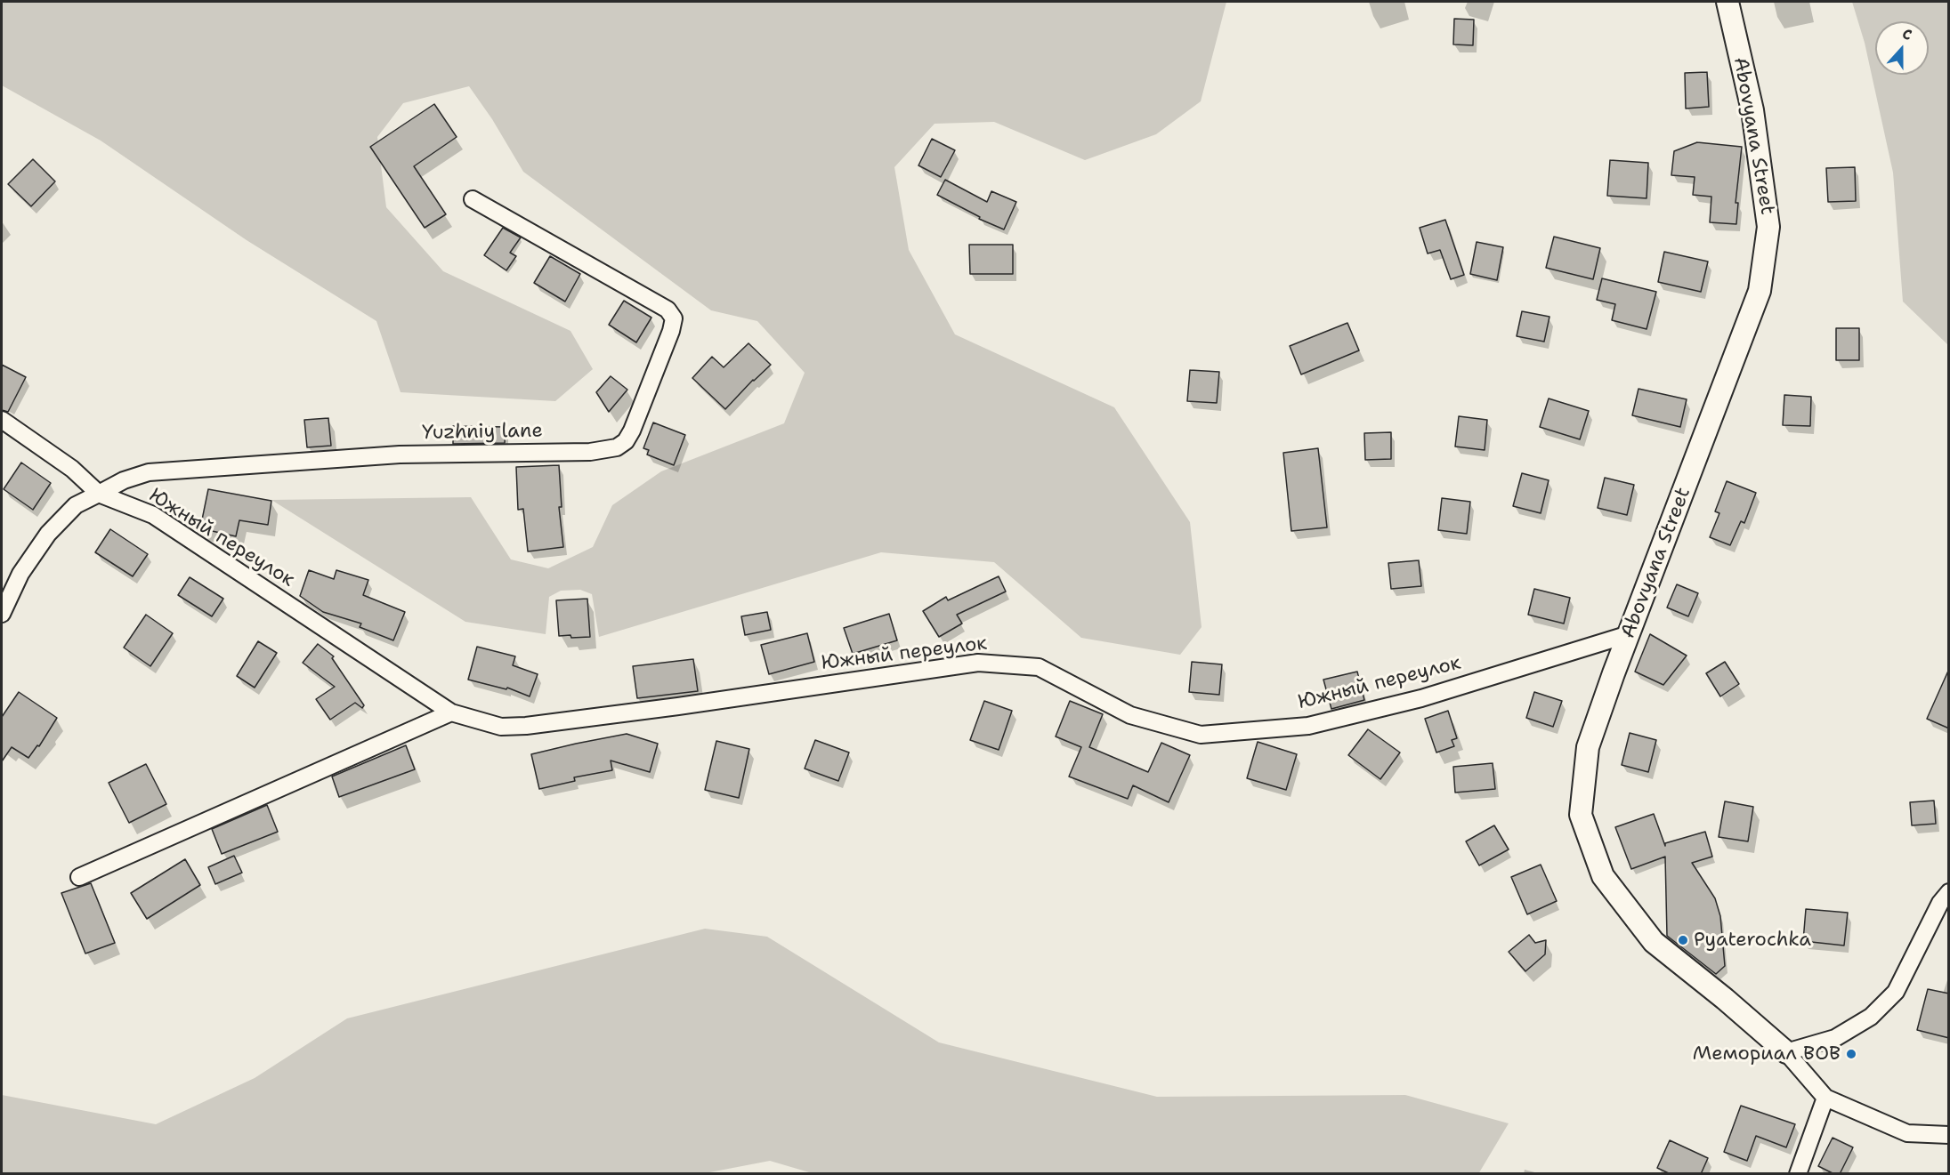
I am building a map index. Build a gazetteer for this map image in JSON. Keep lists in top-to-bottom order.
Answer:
{
  "streets": {
    "street": ["Abovyana Street", "Yuzhniy lane", "Южный переулок"]
  },
  "crossings": [
    ["Abovyana Street", "Южный переулок"],
    ["Yuzhniy lane", "Южный переулок"]
  ],
  "places": ["Pyaterochka", "Мемориал ВОВ"],
  "north": "top"
}
